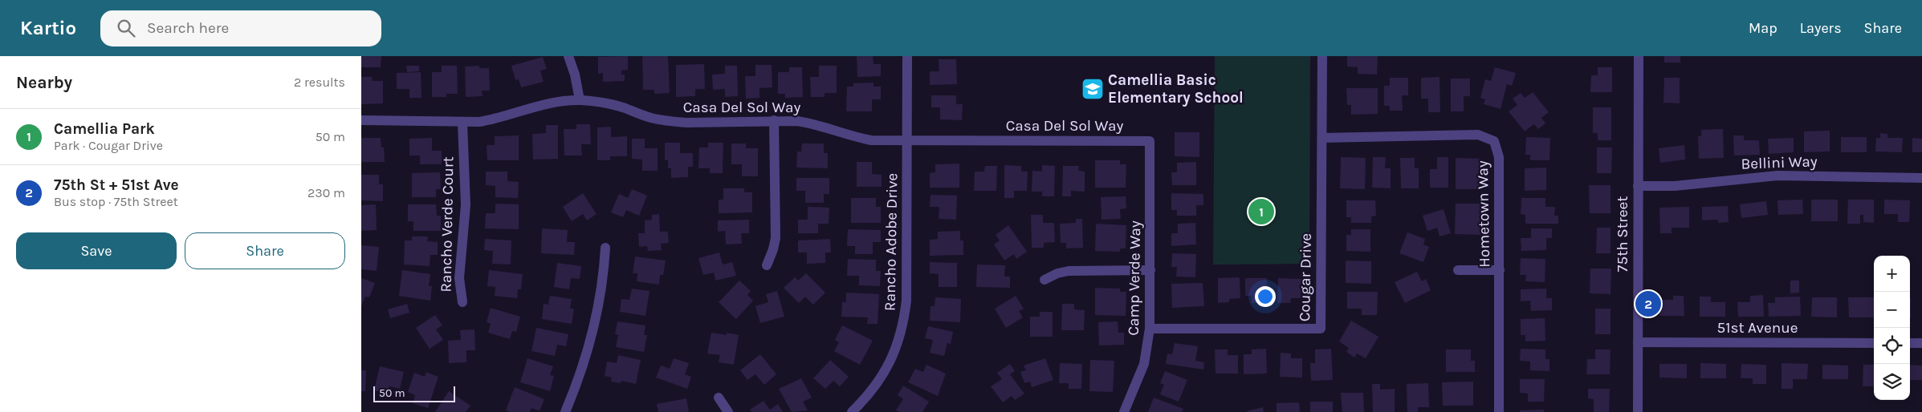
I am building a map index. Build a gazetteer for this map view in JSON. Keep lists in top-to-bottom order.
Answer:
{
  "streets": {
    "street": [
      "Casa Del Sol Way",
      "Bellini Way",
      "Hometown Way",
      "Rancho Verde Court",
      "75th Street",
      "Rancho Adobe Drive",
      "Cougar Drive",
      "Camp Verde Way",
      "51st Avenue"
    ]
  },
  "crossings": [
    ["Casa Del Sol Way", "Rancho Verde Court"],
    ["Casa Del Sol Way", "Rancho Adobe Drive"],
    ["Casa Del Sol Way", "Camp Verde Way"],
    ["Bellini Way", "75th Street"],
    ["Hometown Way", "Cougar Drive"],
    ["75th Street", "51st Avenue"],
    ["Cougar Drive", "Camp Verde Way"]
  ],
  "places": {
    "school or university": ["Camellia Basic Elementary School"]
  },
  "scale_bar": "50 m",
  "page": {
    "header": "Kartio",
    "search": "Search here",
    "nav": ["Map", "Layers", "Share"],
    "heading": ["Nearby", "2 results"],
    "list": [
      {
        "mark": "1",
        "name": "Camellia Park",
        "note": "Park · Cougar Drive",
        "value": "50 m"
      },
      {
        "mark": "2",
        "name": "75th St + 51st Ave",
        "note": "Bus stop · 75th Street",
        "value": "230 m"
      }
    ],
    "pins": ["1", "2"],
    "buttons": ["Save", "Share"],
    "map_buttons": ["+", "−"],
    "scale": "50 m"
  }
}
